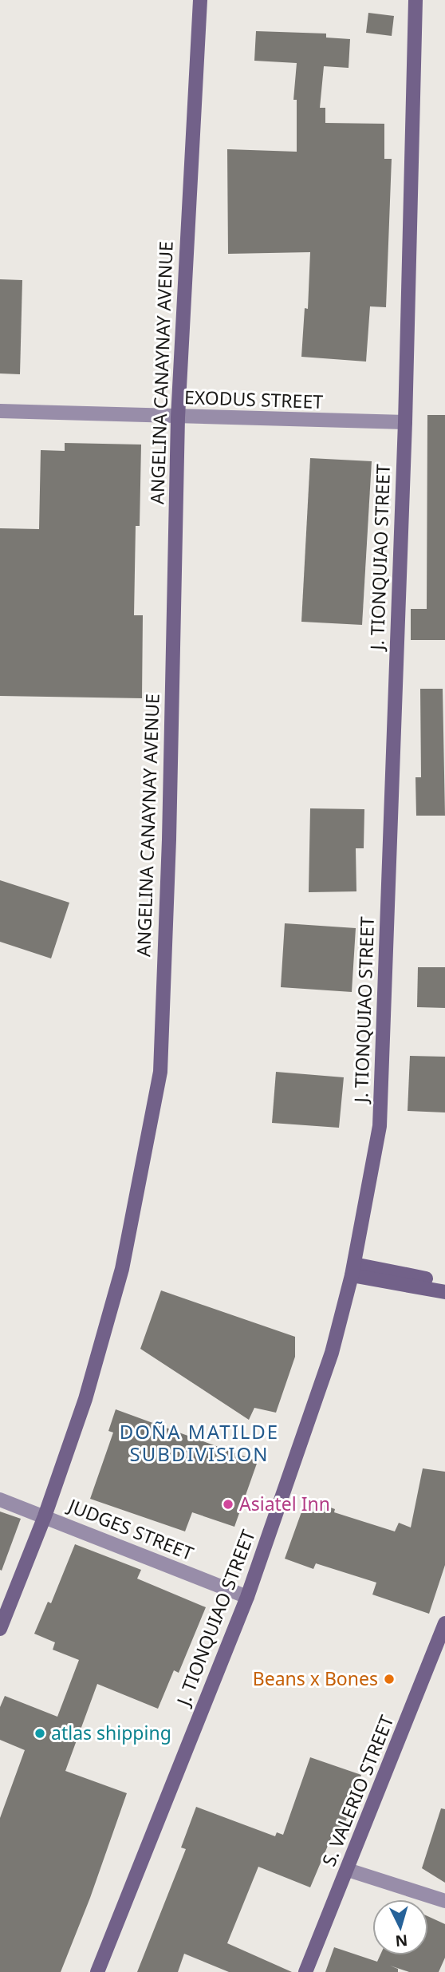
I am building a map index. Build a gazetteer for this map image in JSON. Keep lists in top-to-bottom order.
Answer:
{
  "streets": {
    "street": [
      "ANGELINA CANAYNAY AVENUE",
      "EXODUS STREET",
      "J. TIONQUIAO STREET",
      "JUDGES STREET",
      "S. VALERIO STREET"
    ]
  },
  "crossings": [
    ["ANGELINA CANAYNAY AVENUE", "EXODUS STREET"],
    ["ANGELINA CANAYNAY AVENUE", "JUDGES STREET"],
    ["EXODUS STREET", "J. TIONQUIAO STREET"],
    ["J. TIONQUIAO STREET", "JUDGES STREET"]
  ],
  "districts": ["DOÑA MATILDE SUBDIVISION"],
  "places": ["Asiatel Inn", "Beans x Bones", "atlas shipping"],
  "north": "bottom"
}
